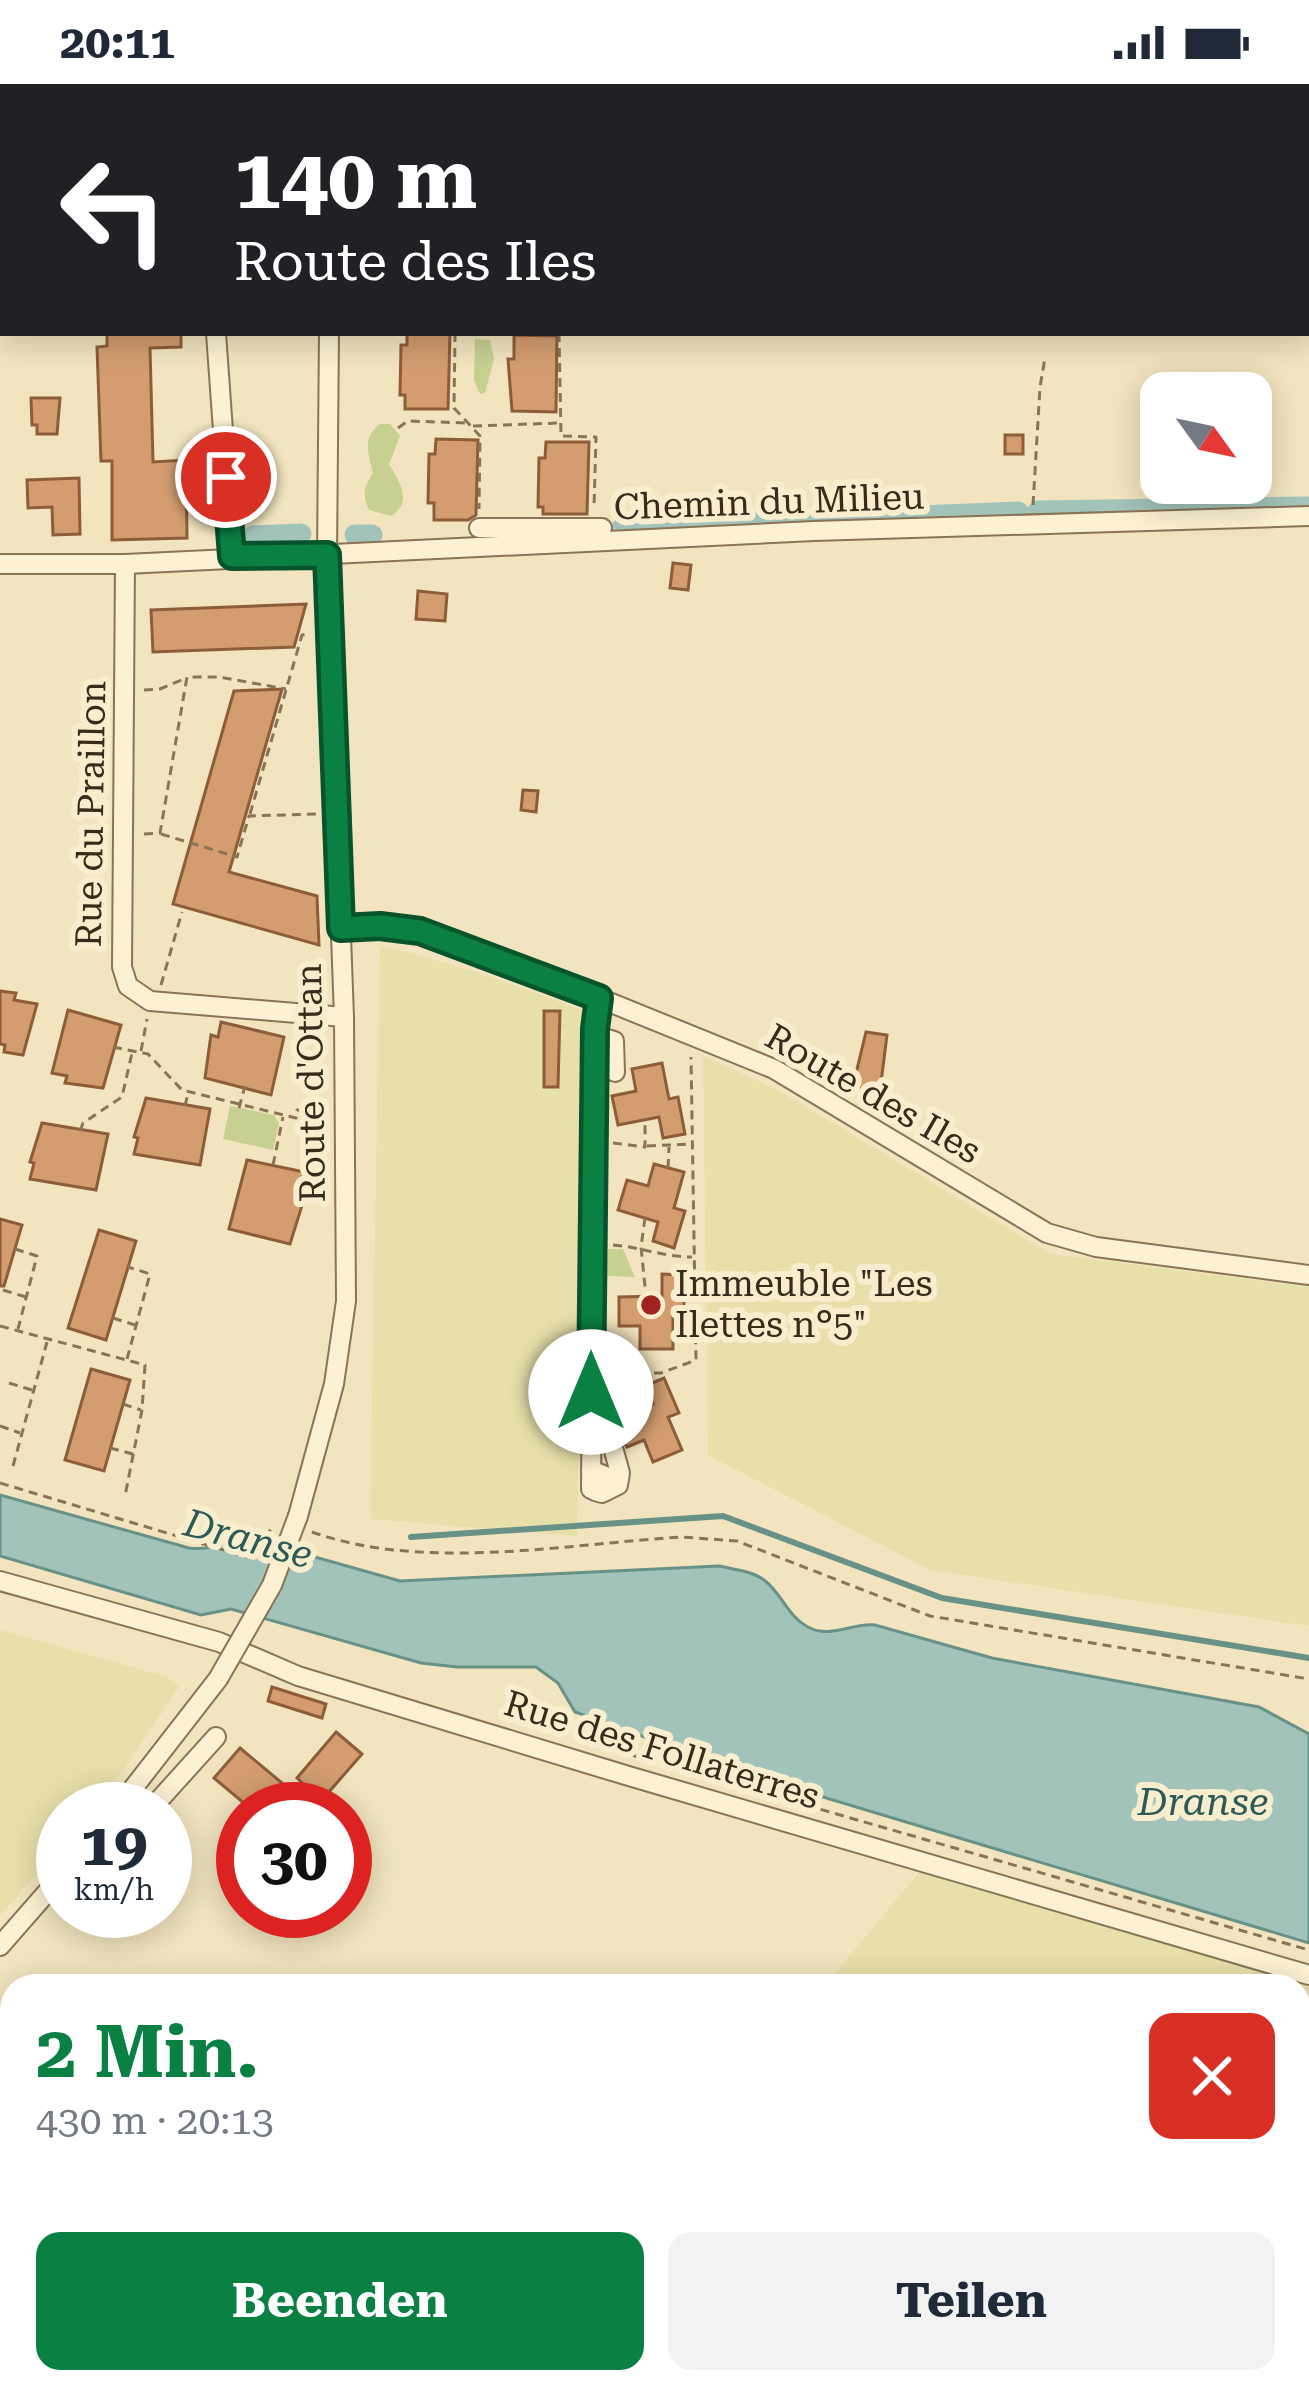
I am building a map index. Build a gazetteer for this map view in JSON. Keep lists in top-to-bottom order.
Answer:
{
  "streets": {
    "street": [
      "Chemin du Milieu",
      "Rue du Praillon",
      "Route d'Ottan",
      "Route des Iles",
      "Rue des Follaterres"
    ]
  },
  "crossings": [
    ["Chemin du Milieu", "Rue du Praillon"],
    ["Chemin du Milieu", "Route d'Ottan"],
    ["Route d'Ottan", "Route des Iles"]
  ],
  "water": ["Dranse"],
  "places": ["Immeuble \"Les Ilettes n°5\""],
  "north": "bottom right",
  "page": {
    "status": "20:11",
    "turn": ["140 m", "Route des Iles"],
    "speed": "19 km/h",
    "limit": "30",
    "heading": ["2 Min.", "430 m · 20:13"],
    "buttons": ["Beenden", "Teilen"]
  }
}
